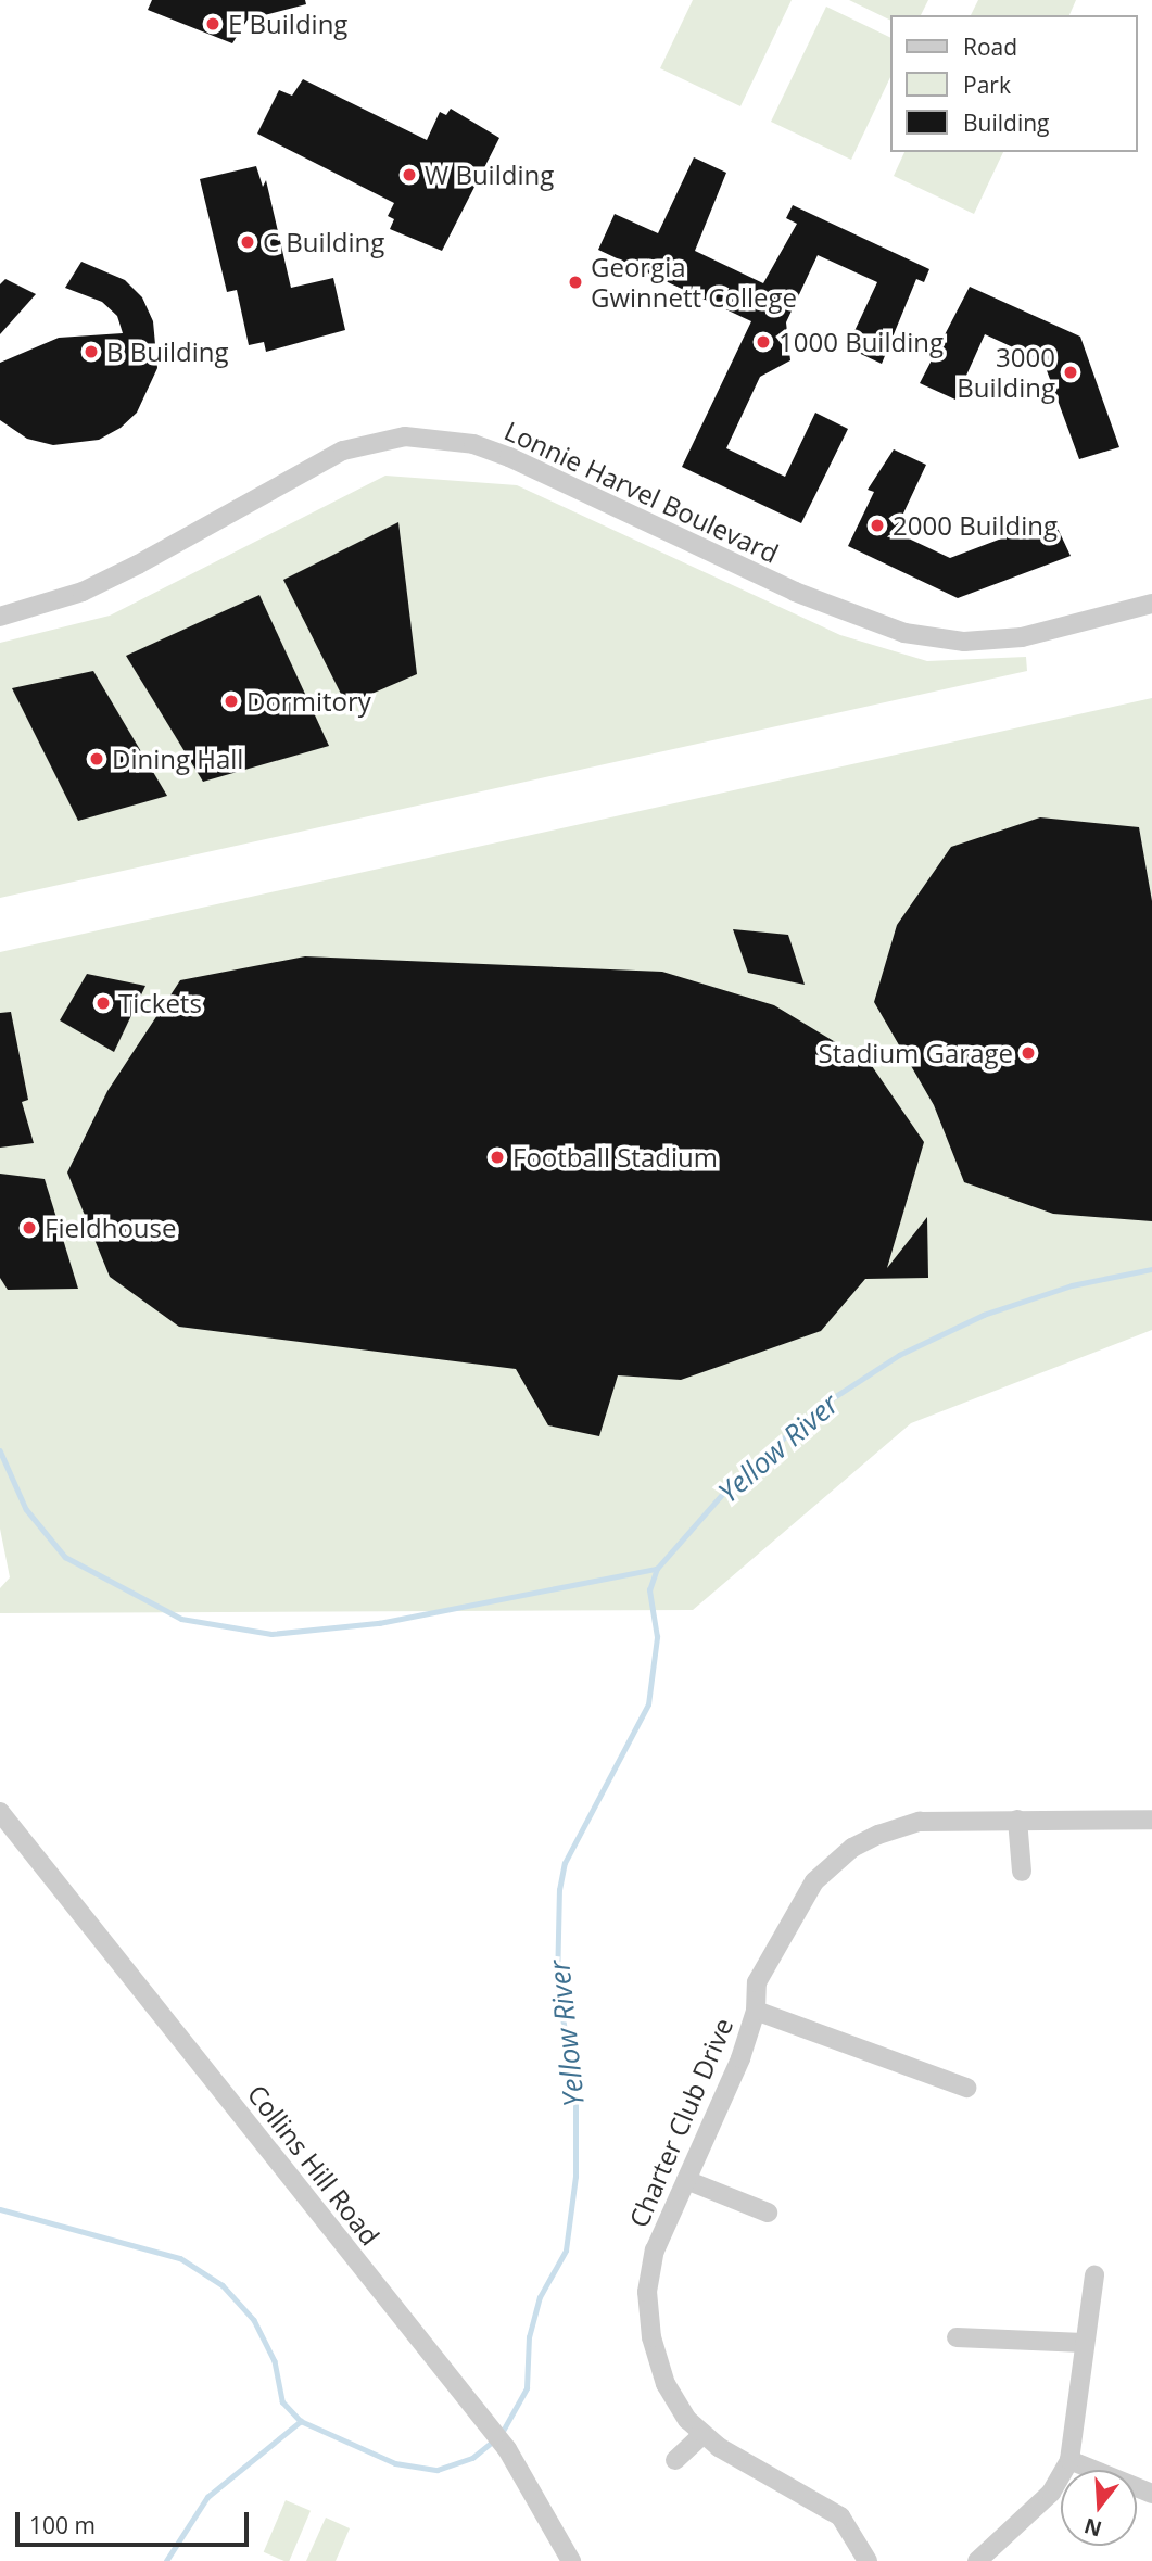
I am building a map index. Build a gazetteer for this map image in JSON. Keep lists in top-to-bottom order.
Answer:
{
  "streets": {
    "street": ["Lonnie Harvel Boulevard", "Charter Club Drive", "Collins Hill Road"]
  },
  "water": ["Yellow River"],
  "places": [
    "E Building",
    "W Building",
    "C Building",
    "Georgia Gwinnett College",
    "1000 Building",
    "B Building",
    "3000 Building",
    "2000 Building",
    "Dormitory",
    "Dining Hall",
    "Tickets",
    "Stadium Garage",
    "Football Stadium",
    "Fieldhouse"
  ],
  "legend": ["Road", "Park", "Building"],
  "scale_bar": "100 m",
  "north": "bottom"
}
